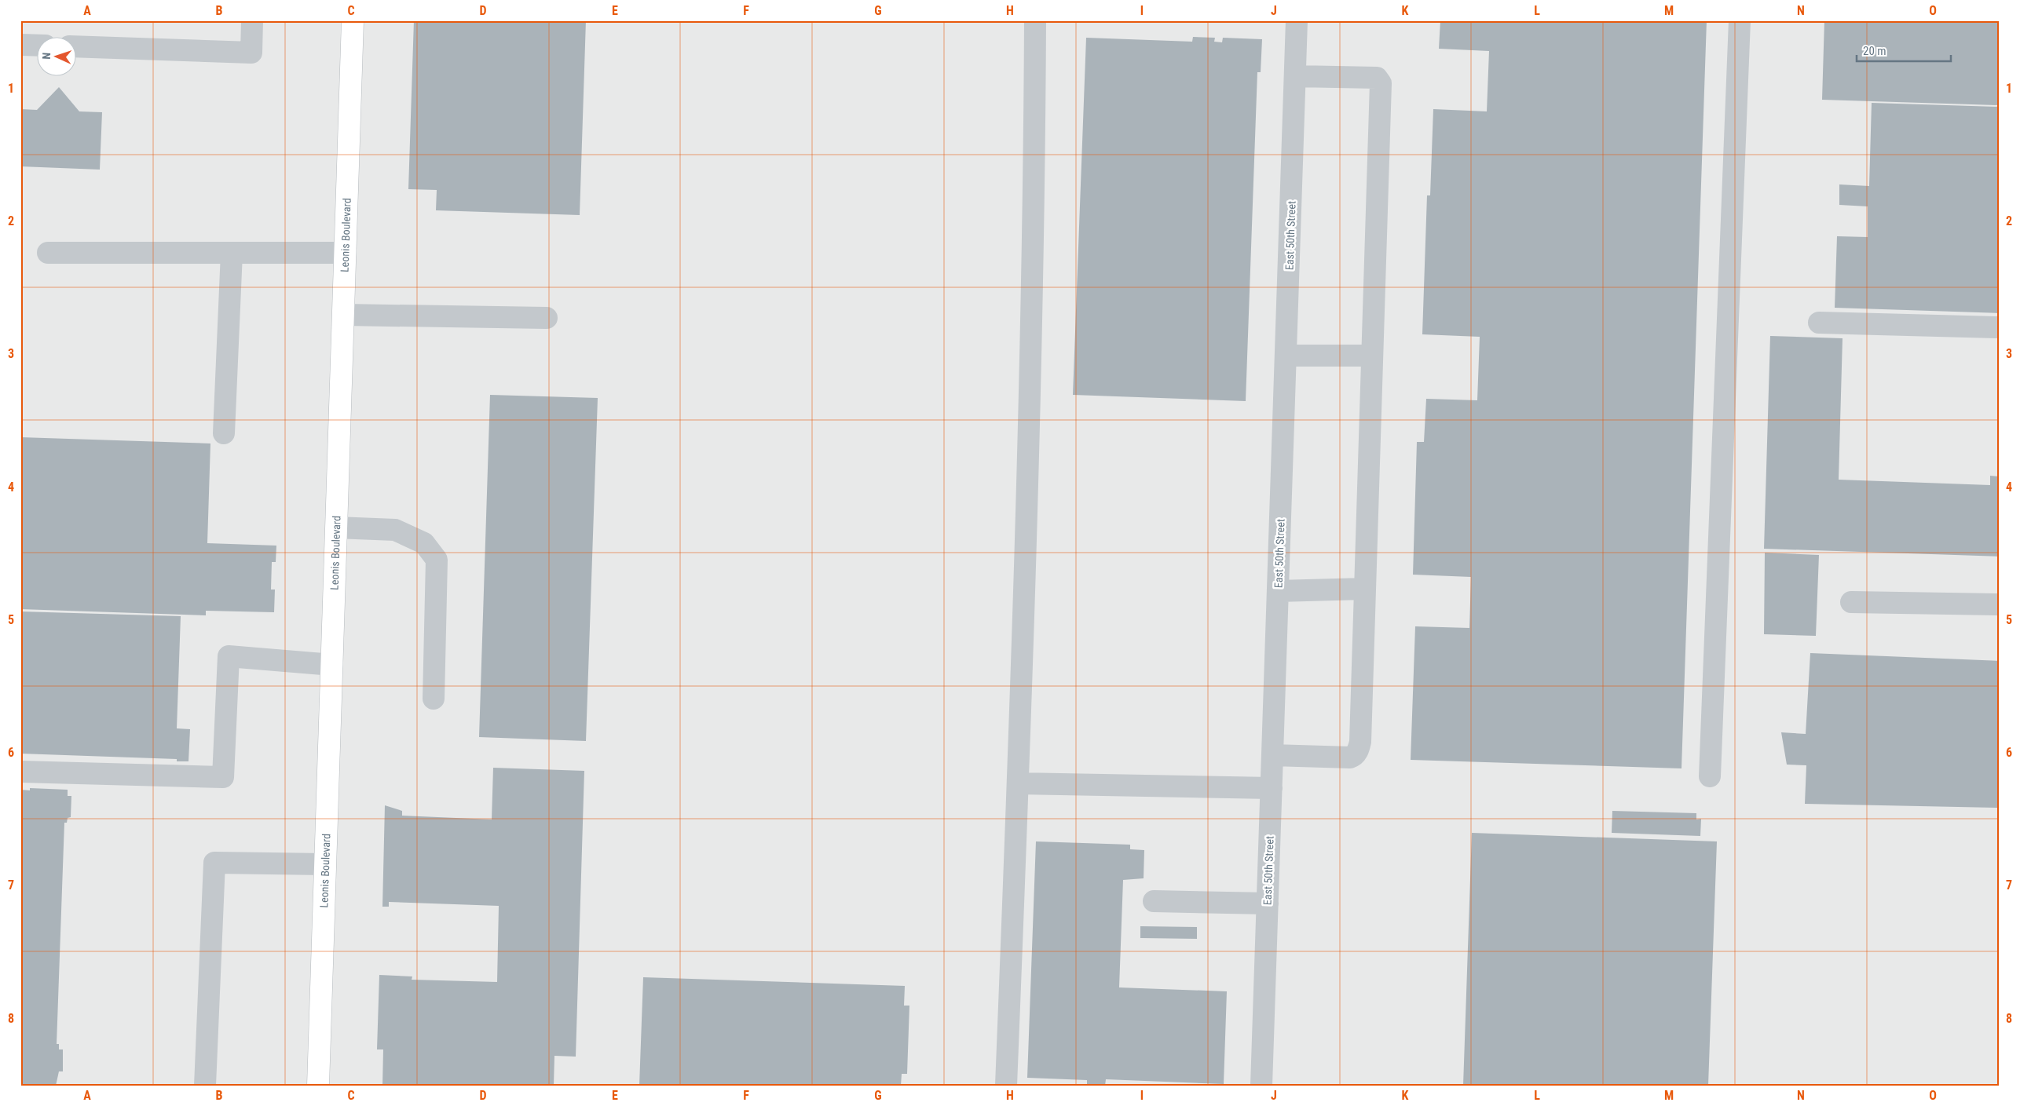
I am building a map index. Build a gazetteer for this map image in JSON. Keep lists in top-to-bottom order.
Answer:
{
  "streets": {
    "main road": ["Leonis Boulevard"],
    "street": ["East 50th Street"]
  },
  "scale_bar": "20 m",
  "north": "left",
  "grid": {
    "columns": [
      "A",
      "B",
      "C",
      "D",
      "E",
      "F",
      "G",
      "H",
      "I",
      "J",
      "K",
      "L",
      "M",
      "N",
      "O"
    ],
    "rows": [
      "1",
      "2",
      "3",
      "4",
      "5",
      "6",
      "7",
      "8"
    ]
  }
}
